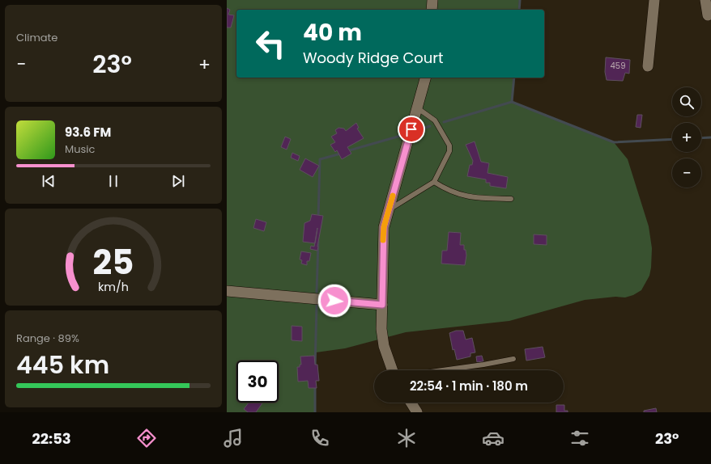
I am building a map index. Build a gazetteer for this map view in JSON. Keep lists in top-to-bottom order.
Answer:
{
  "house_numbers": ["459"],
  "page": {
    "tile": [
      "Climate",
      ["Range · 89%", "445 km"]
    ],
    "turn": ["40 m", "Woody Ridge Court"],
    "heat": ["−", "23°", "+"],
    "map_buttons": ["+", "−"],
    "song": ["93.6 FM", "Music"],
    "limit": "30",
    "trip": "22:54 · 1 min · 180 m",
    "tabs": ["22:53", "23°"],
    "gauge": ["25", "km/h"]
  }
}
